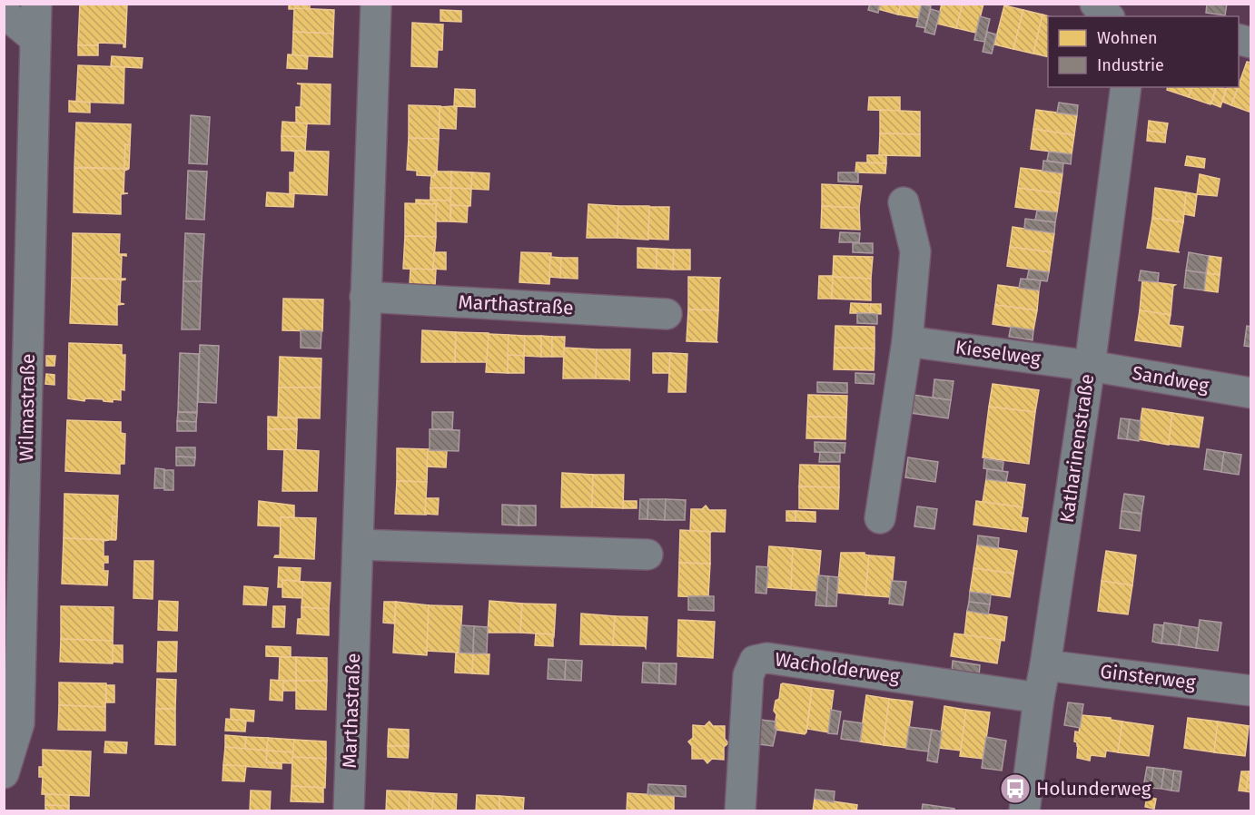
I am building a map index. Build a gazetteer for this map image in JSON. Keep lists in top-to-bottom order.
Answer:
{
  "streets": {
    "street": [
      "Marthastraße",
      "Kieselweg",
      "Sandweg",
      "Wilmastraße",
      "Katharinenstraße",
      "Wacholderweg",
      "Ginsterweg"
    ]
  },
  "crossings": [
    ["Kieselweg", "Sandweg"],
    ["Kieselweg", "Katharinenstraße"],
    ["Sandweg", "Katharinenstraße"],
    ["Katharinenstraße", "Wacholderweg"],
    ["Katharinenstraße", "Ginsterweg"]
  ],
  "places": {
    "bus stop": ["Holunderweg"]
  },
  "legend": ["Wohnen", "Industrie"]
}
